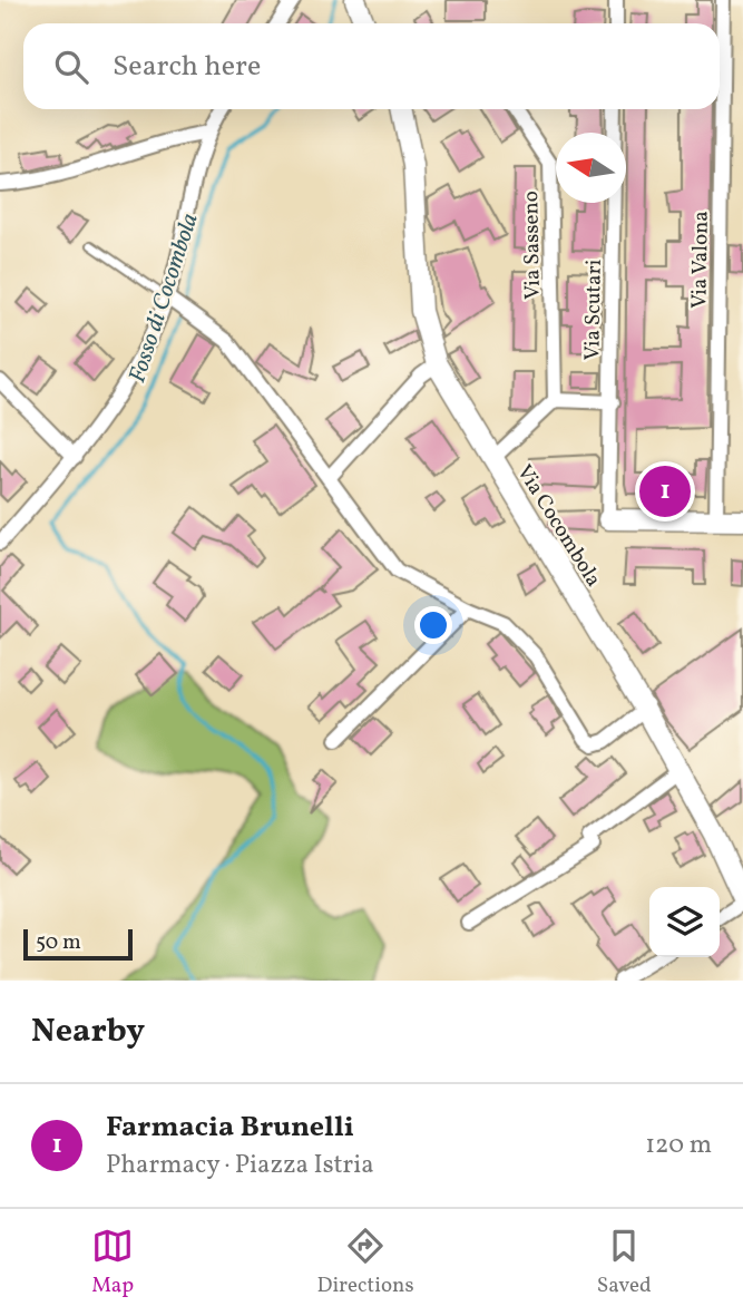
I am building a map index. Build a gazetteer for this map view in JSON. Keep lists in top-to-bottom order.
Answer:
{
  "streets": {
    "street": [
      "Via Sasseno",
      "Via Valona",
      "Via Scutari",
      "Via Cocombola"
    ]
  },
  "water": ["Fosso di Cocombola"],
  "scale_bar": "50 m",
  "north": "left",
  "page": {
    "search": "Search here",
    "pins": "1",
    "scale": "50 m",
    "heading": "Nearby",
    "list": [
      {
        "mark": "1",
        "name": "Farmacia Brunelli",
        "note": "Pharmacy · Piazza Istria",
        "value": "120 m"
      }
    ],
    "nav": ["Map", "Directions", "Saved"]
  }
}
